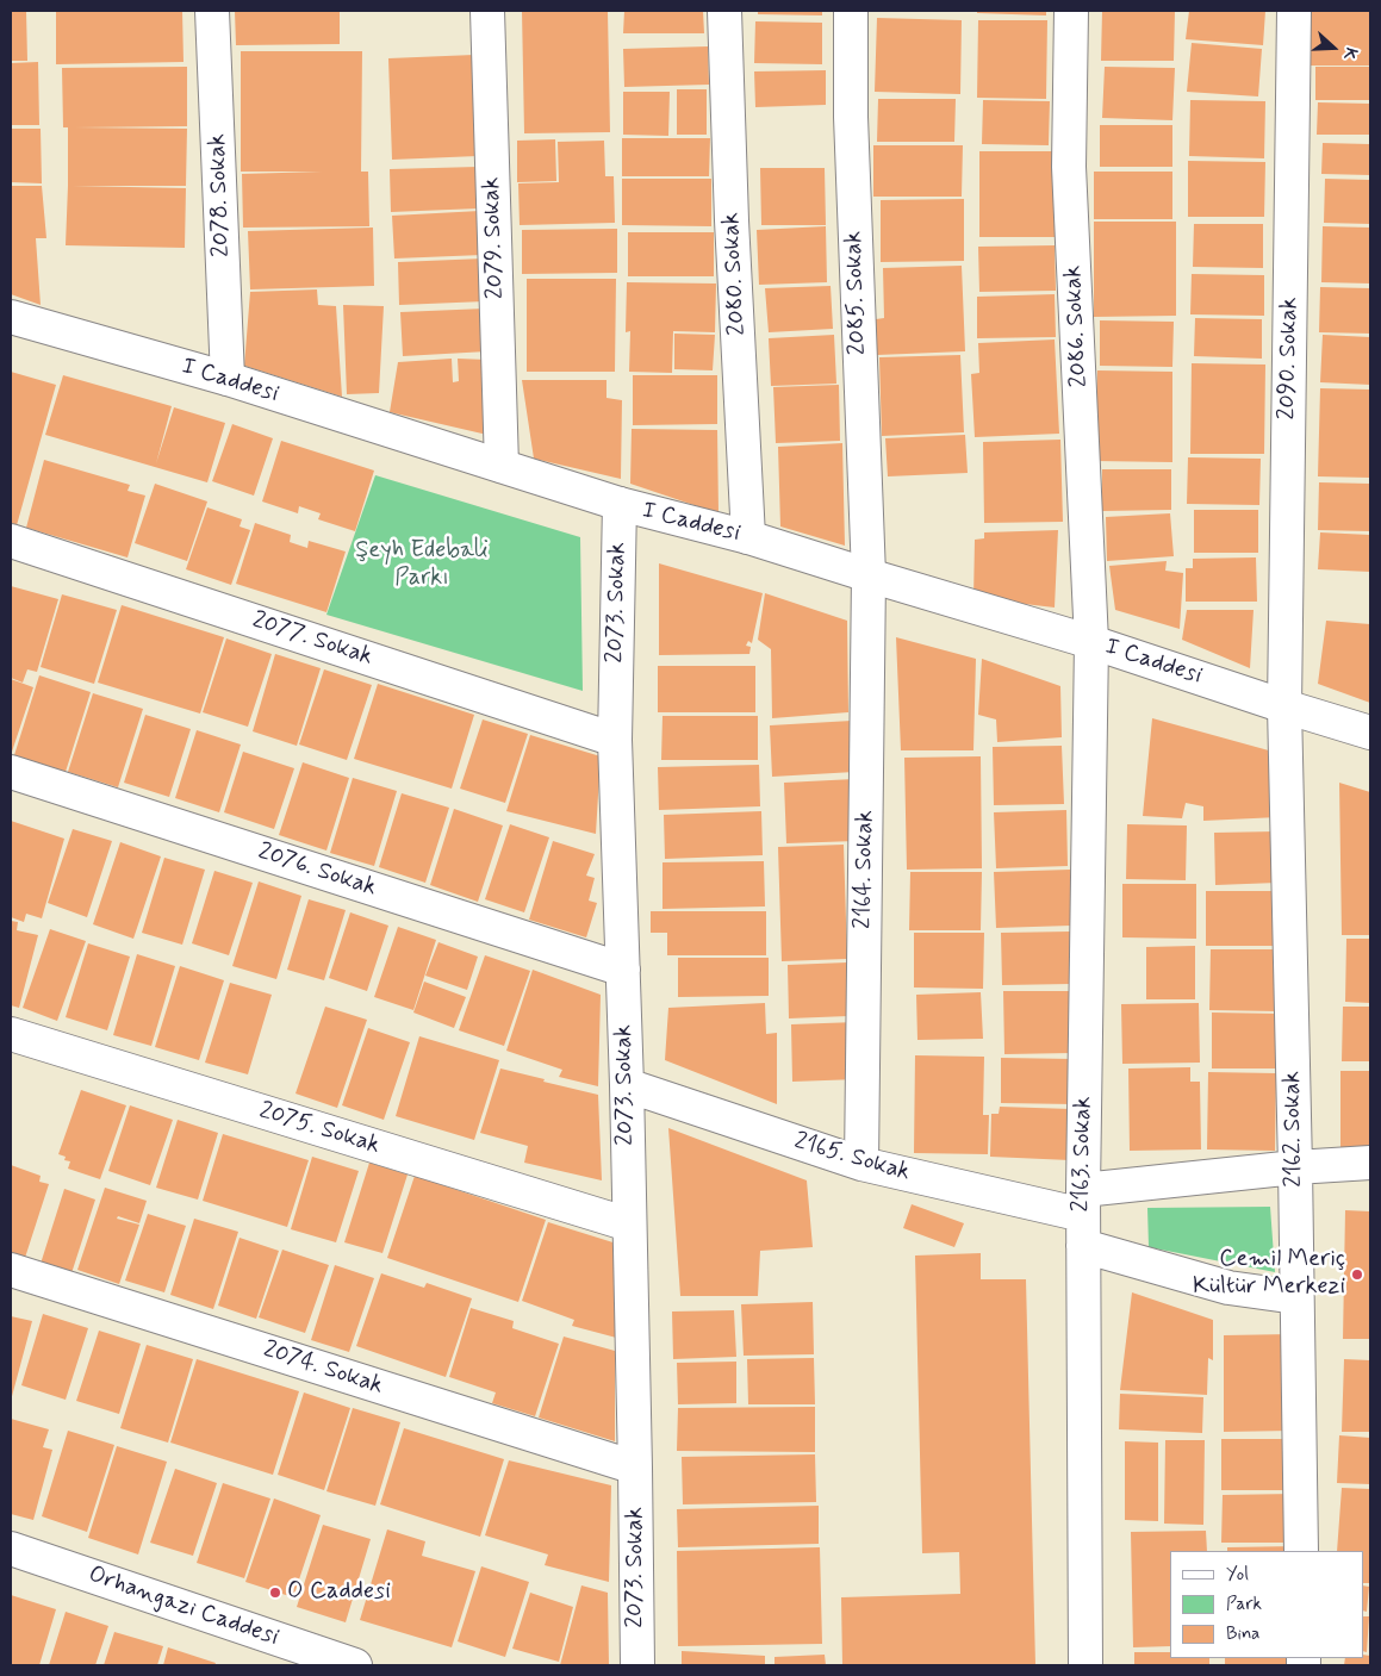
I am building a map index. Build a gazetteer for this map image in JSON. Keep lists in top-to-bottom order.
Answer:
{
  "streets": {
    "street": [
      "2078. Sokak",
      "2079. Sokak",
      "2080. Sokak",
      "2085. Sokak",
      "2086. Sokak",
      "2090. Sokak",
      "I Caddesi",
      "2073. Sokak",
      "2077. Sokak",
      "2164. Sokak",
      "2076. Sokak",
      "2075. Sokak",
      "2162. Sokak",
      "2163. Sokak",
      "2165. Sokak",
      "2074. Sokak",
      "Orhangazi Caddesi"
    ]
  },
  "crossings": [
    ["2078. Sokak", "I Caddesi"],
    ["2079. Sokak", "I Caddesi"],
    ["2080. Sokak", "I Caddesi"],
    ["2085. Sokak", "I Caddesi"],
    ["2085. Sokak", "2164. Sokak"],
    ["2086. Sokak", "I Caddesi"],
    ["2086. Sokak", "2163. Sokak"],
    ["2090. Sokak", "I Caddesi"],
    ["2090. Sokak", "2162. Sokak"],
    ["I Caddesi", "2073. Sokak"],
    ["I Caddesi", "2164. Sokak"],
    ["I Caddesi", "2162. Sokak"],
    ["I Caddesi", "2163. Sokak"],
    ["2073. Sokak", "2077. Sokak"],
    ["2073. Sokak", "2076. Sokak"],
    ["2073. Sokak", "2075. Sokak"],
    ["2073. Sokak", "2165. Sokak"],
    ["2073. Sokak", "2074. Sokak"],
    ["2164. Sokak", "2165. Sokak"],
    ["2162. Sokak", "2165. Sokak"],
    ["2163. Sokak", "2165. Sokak"]
  ],
  "parks": ["Şeyh Edebali Parkı"],
  "places": ["Cemil Meriç Kültür Merkezi", "O Caddesi"],
  "legend": ["Yol", "Park", "Bina"],
  "north": "right"
}
